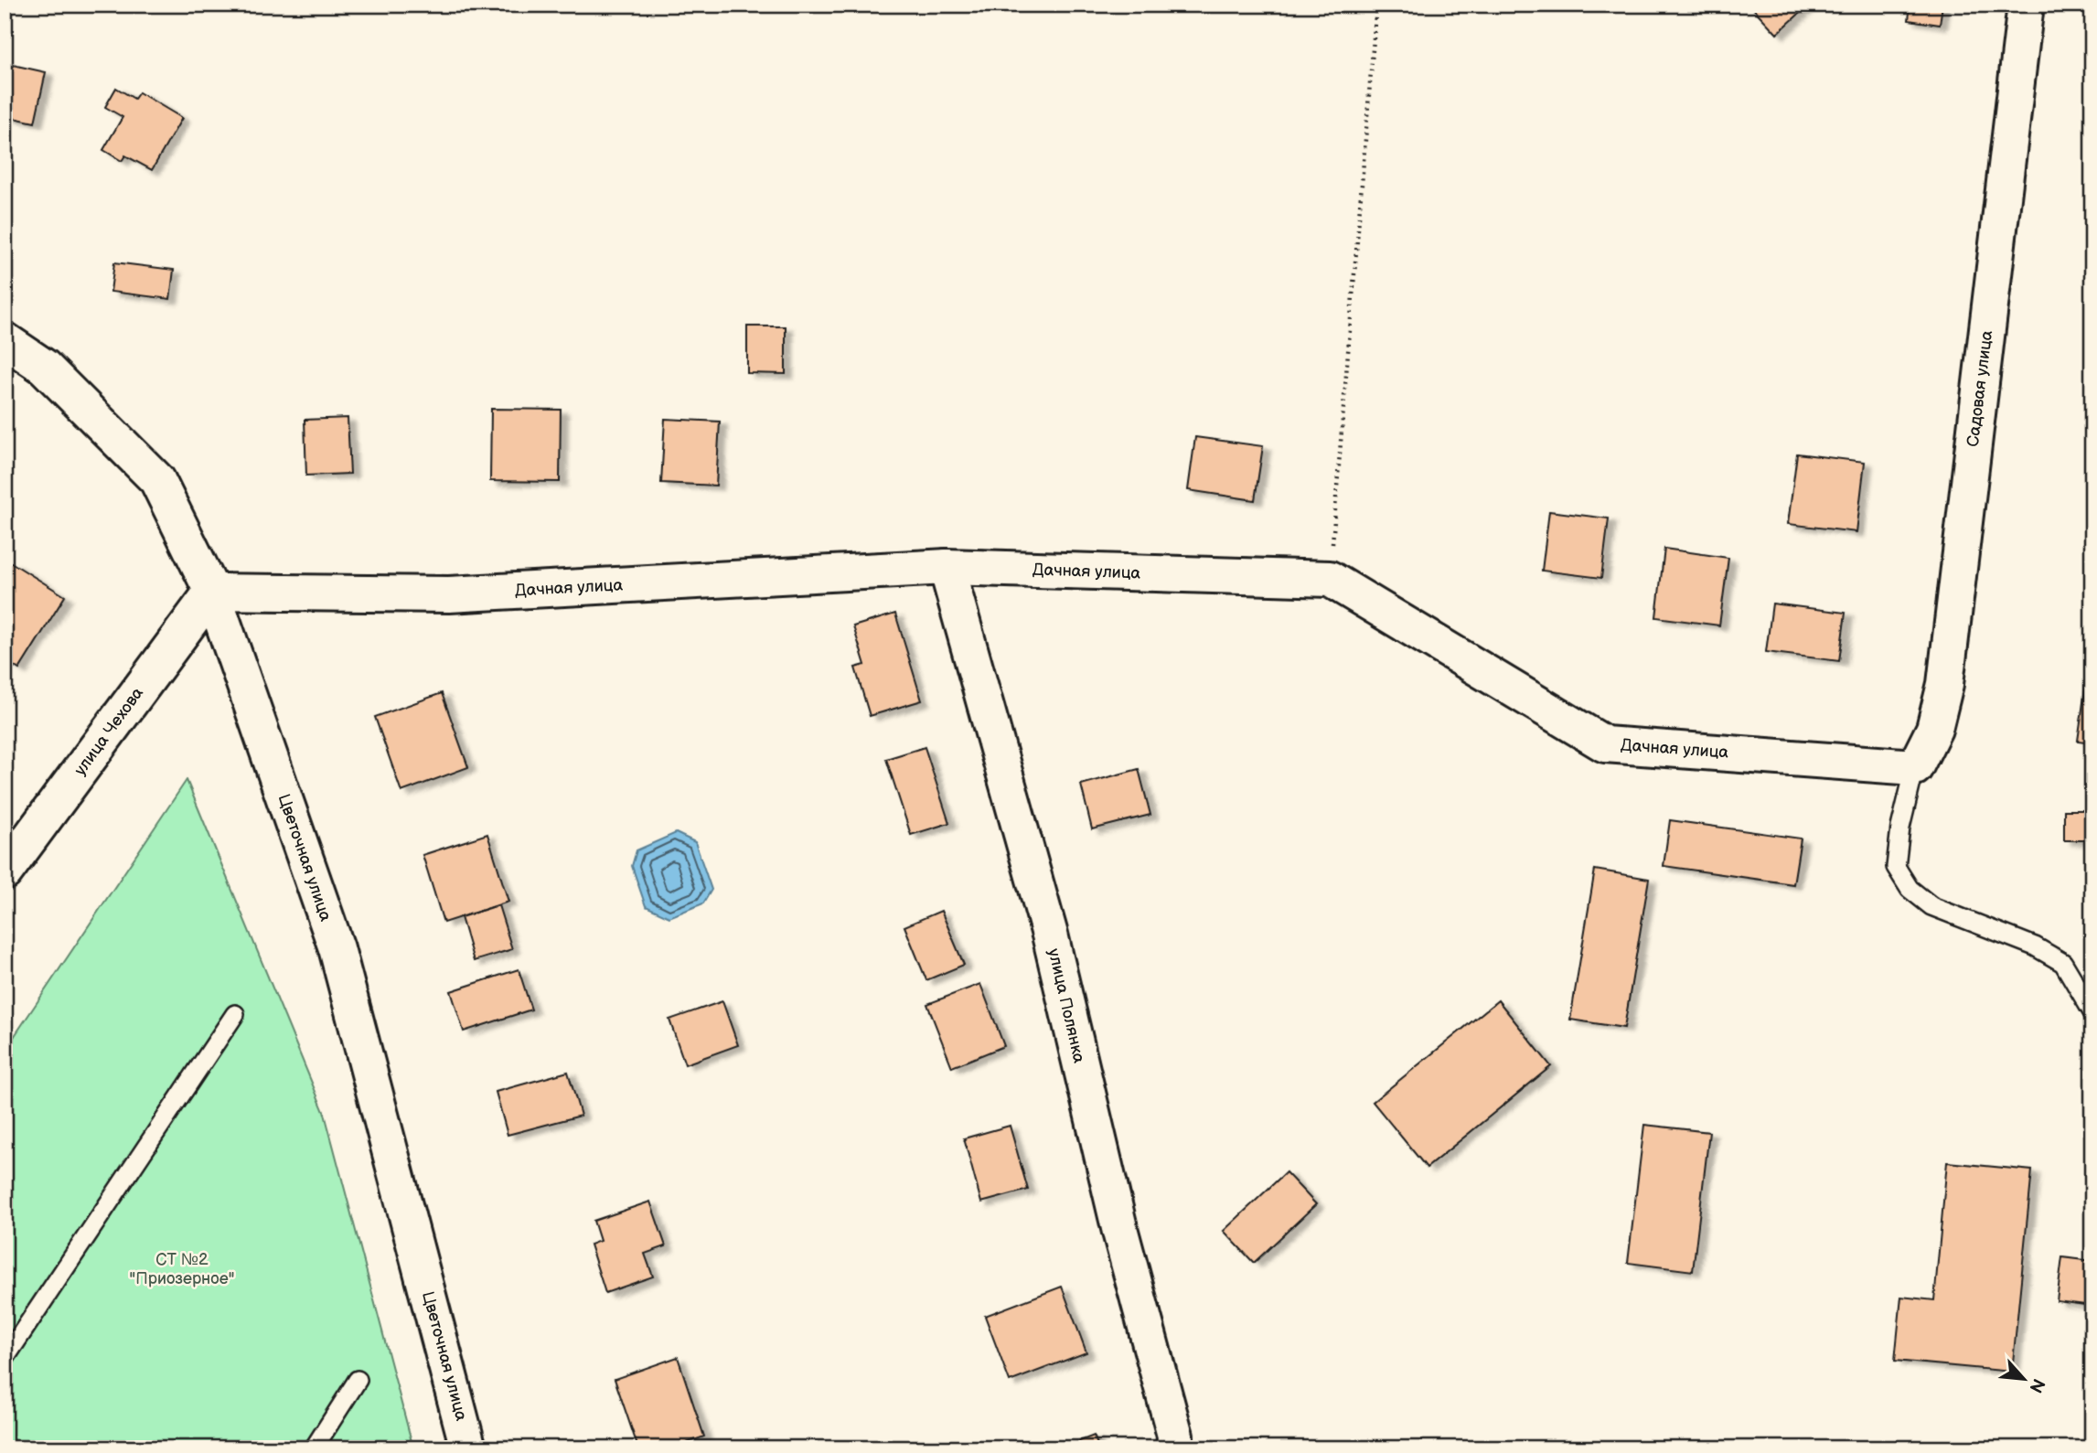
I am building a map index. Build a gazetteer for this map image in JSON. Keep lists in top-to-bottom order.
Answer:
{
  "streets": {
    "street": [
      "Садовая улица",
      "Дачная улица",
      "улица Чехова",
      "Цветочная улица",
      "улица Полянка"
    ]
  },
  "crossings": [
    ["Садовая улица", "Дачная улица"],
    ["Дачная улица", "улица Чехова"],
    ["Дачная улица", "Цветочная улица"],
    ["Дачная улица", "улица Полянка"],
    ["улица Чехова", "Цветочная улица"]
  ],
  "parks": ["СТ №2 \"Приозерное\""],
  "north": "bottom right"
}
